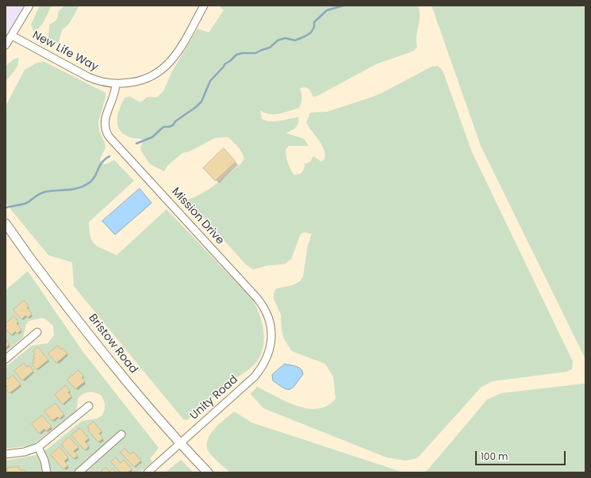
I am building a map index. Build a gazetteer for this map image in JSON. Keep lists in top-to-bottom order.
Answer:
{
  "streets": {
    "main road": ["Bristow Road"],
    "street": ["New Life Way", "Mission Drive", "Unity Road"]
  },
  "crossings": [
    ["New Life Way", "Mission Drive"],
    ["Mission Drive", "Unity Road"],
    ["Bristow Road", "Unity Road"]
  ],
  "scale_bar": "100 m"
}
